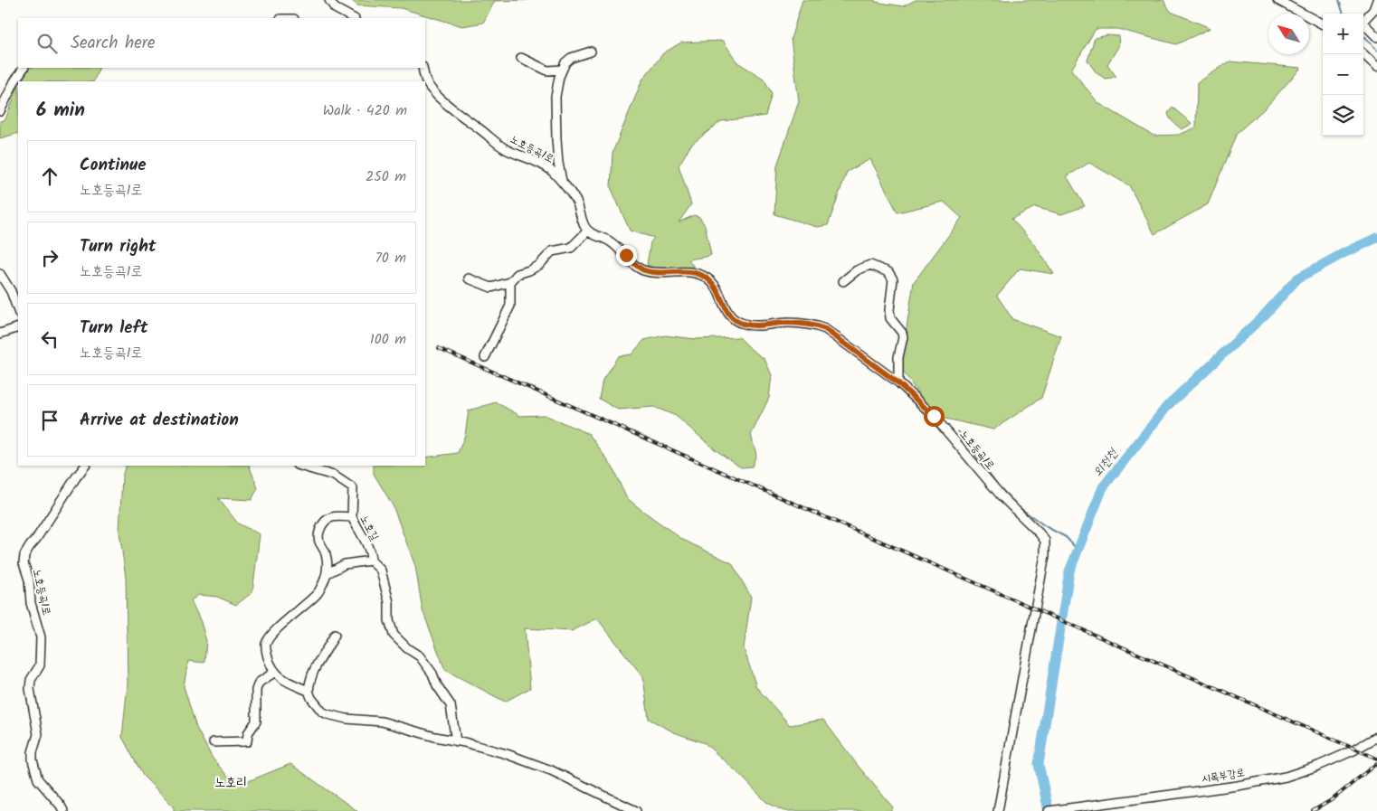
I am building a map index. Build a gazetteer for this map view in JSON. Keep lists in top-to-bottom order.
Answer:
{
  "streets": {
    "street": ["노호등곡1로", "노호길", "시목부강로"]
  },
  "districts": ["노호리"],
  "water": ["외천천"],
  "north": "top left",
  "page": {
    "map_buttons": ["+", "−"],
    "search": "Search here",
    "heading": ["6 min", "Walk · 420 m"],
    "list": [
      ["Continue", "노호등곡1로", "250 m"],
      ["Turn right", "노호등곡1로", "70 m"],
      ["Turn left", "노호등곡1로", "100 m"],
      "Arrive at destination"
    ]
  }
}
